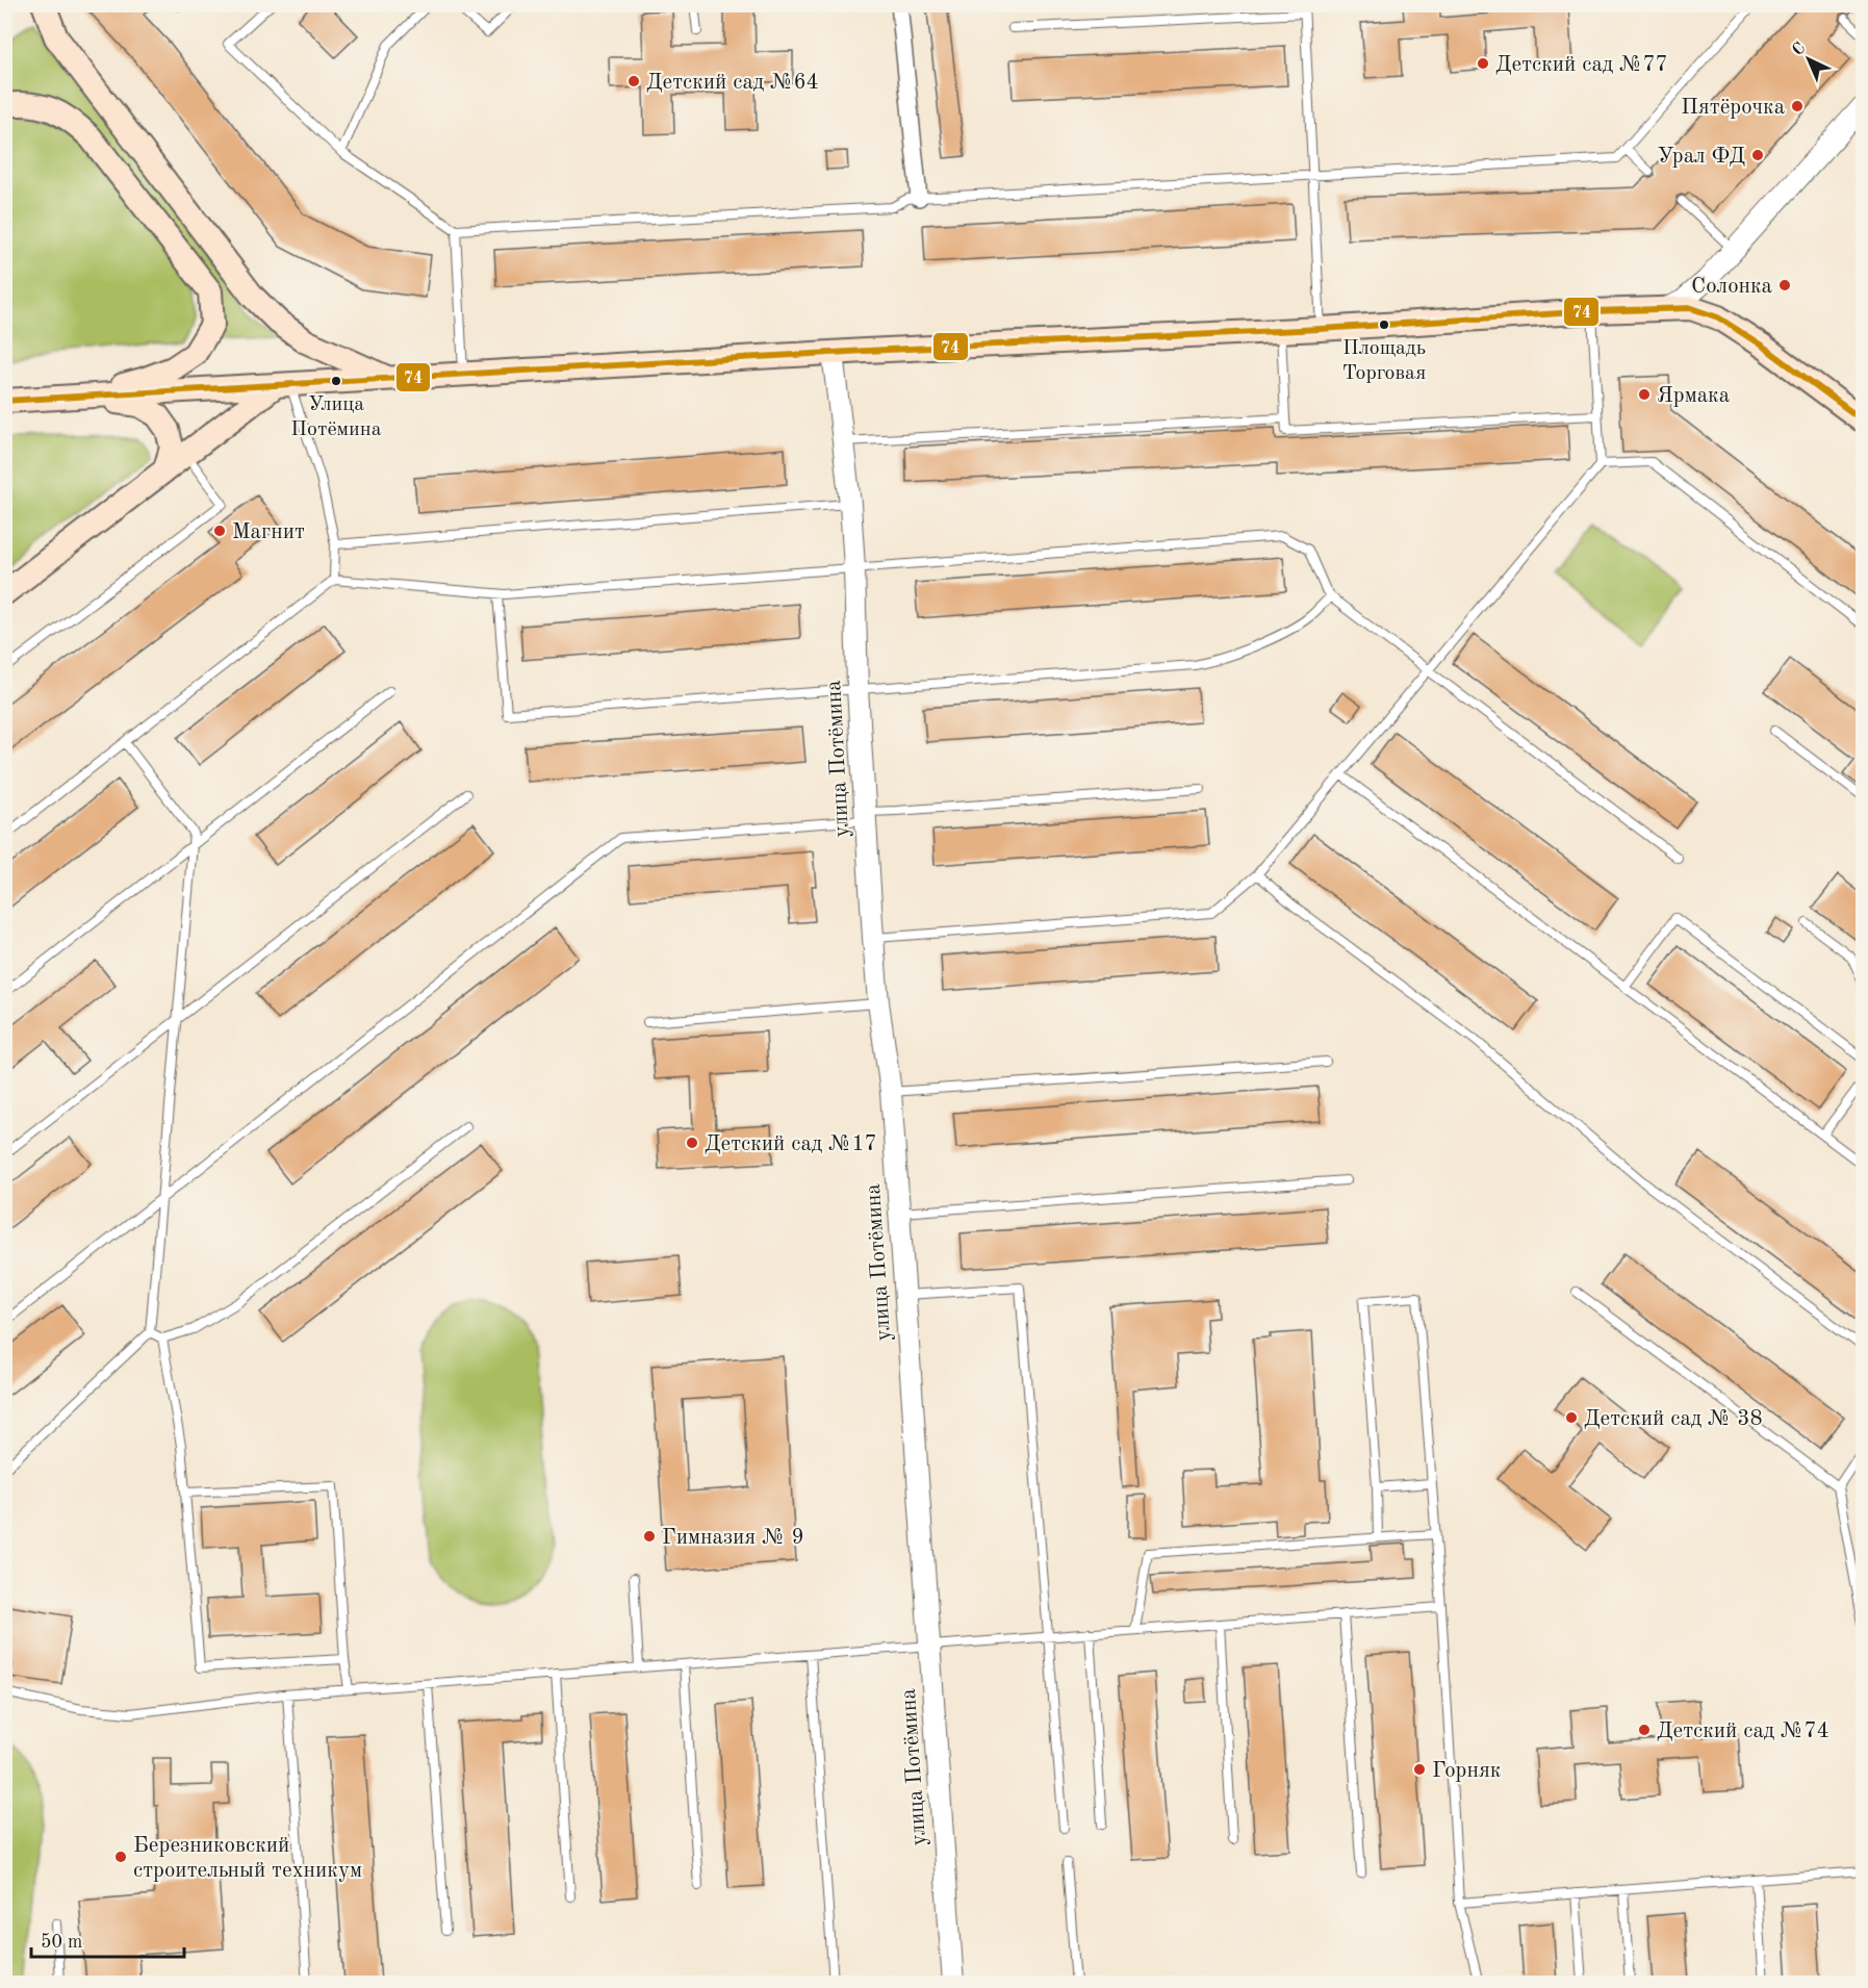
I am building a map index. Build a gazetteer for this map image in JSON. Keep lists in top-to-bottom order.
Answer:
{
  "streets": {
    "street": ["улица Потёмина"]
  },
  "places": [
    "Детский сад №77",
    "Детский сад №64",
    "Пятёрочка",
    "Урал ФД",
    "Солонка",
    "Площадь Торговая",
    "Улица Потёмина",
    "Ярмака",
    "Магнит",
    "Детский сад №17",
    "Детский сад № 38",
    "Гимназия № 9",
    "Детский сад №74",
    "Горняк",
    "Березниковский строительный техникум"
  ],
  "lines": ["transit line 74"],
  "scale_bar": "50 m",
  "north": "top left"
}
